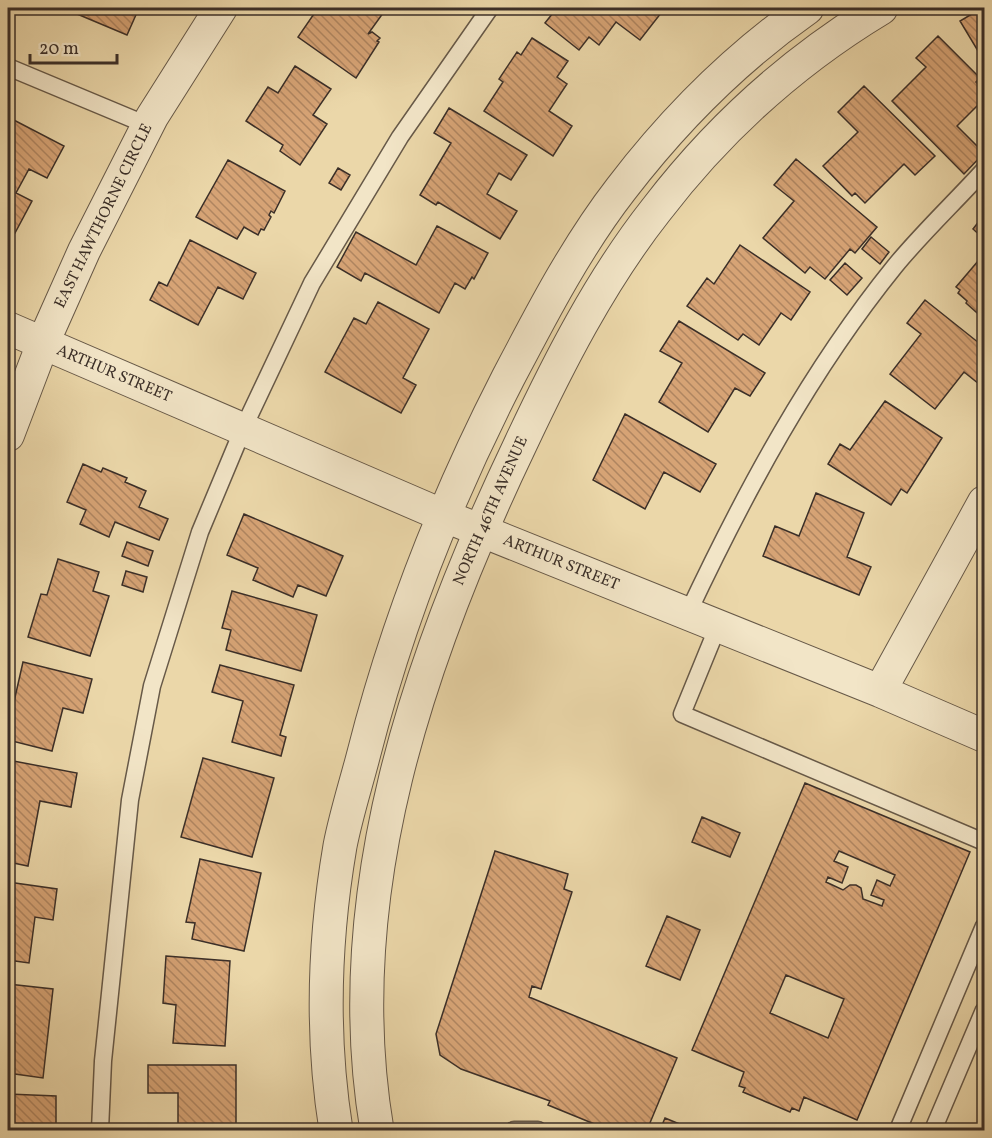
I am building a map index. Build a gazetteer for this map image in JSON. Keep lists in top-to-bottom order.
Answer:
{
  "streets": {
    "street": ["EAST HAWTHORNE CIRCLE", "ARTHUR STREET", "NORTH 46TH AVENUE"]
  },
  "crossings": [
    ["EAST HAWTHORNE CIRCLE", "ARTHUR STREET"],
    ["ARTHUR STREET", "NORTH 46TH AVENUE"]
  ],
  "scale_bar": "20 m"
}
